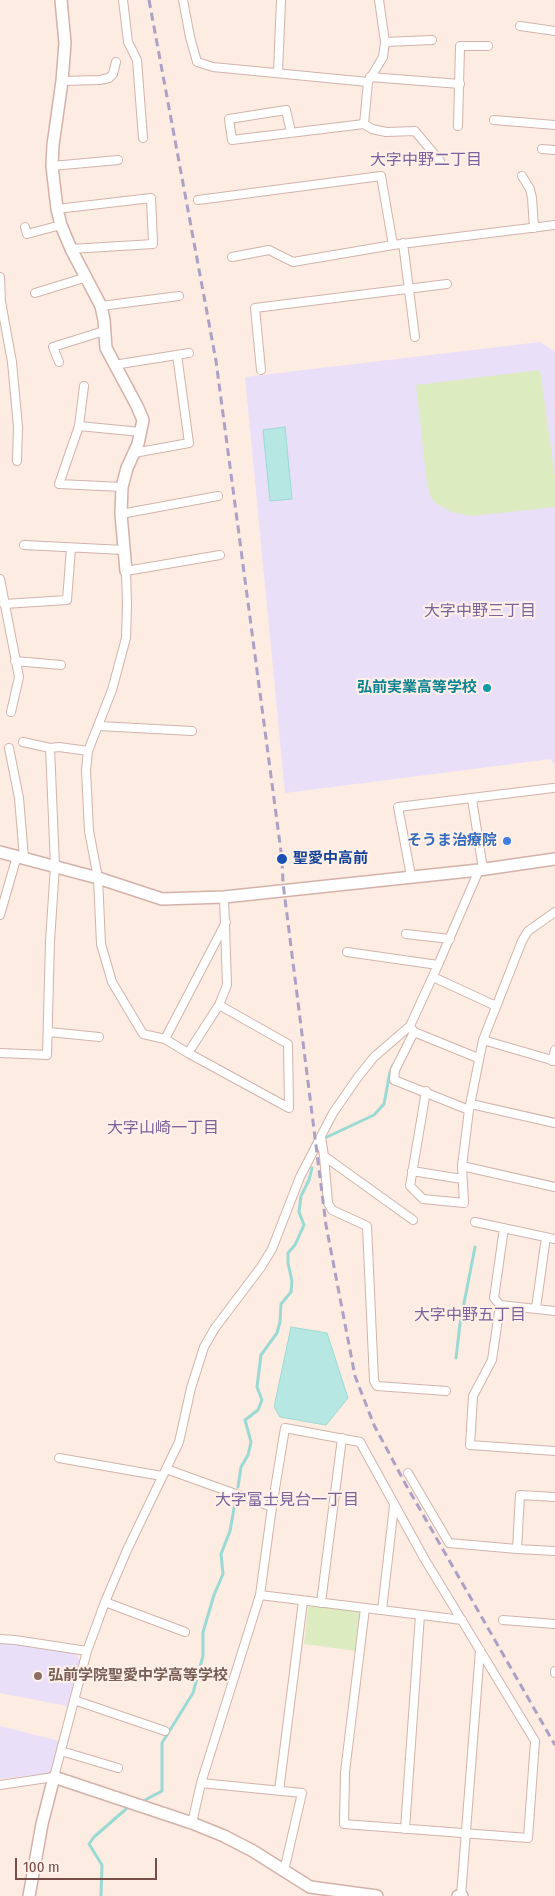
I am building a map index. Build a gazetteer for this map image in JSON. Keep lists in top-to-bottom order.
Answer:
{
  "districts": [
    "大字中野二丁目",
    "大字中野三丁目",
    "大字山崎一丁目",
    "大字中野五丁目",
    "大字富士見台一丁目"
  ],
  "places": [
    "弘前実業高等学校",
    "そうま治療院",
    "聖愛中高前",
    "弘前学院聖愛中学高等学校"
  ],
  "scale_bar": "100 m"
}
